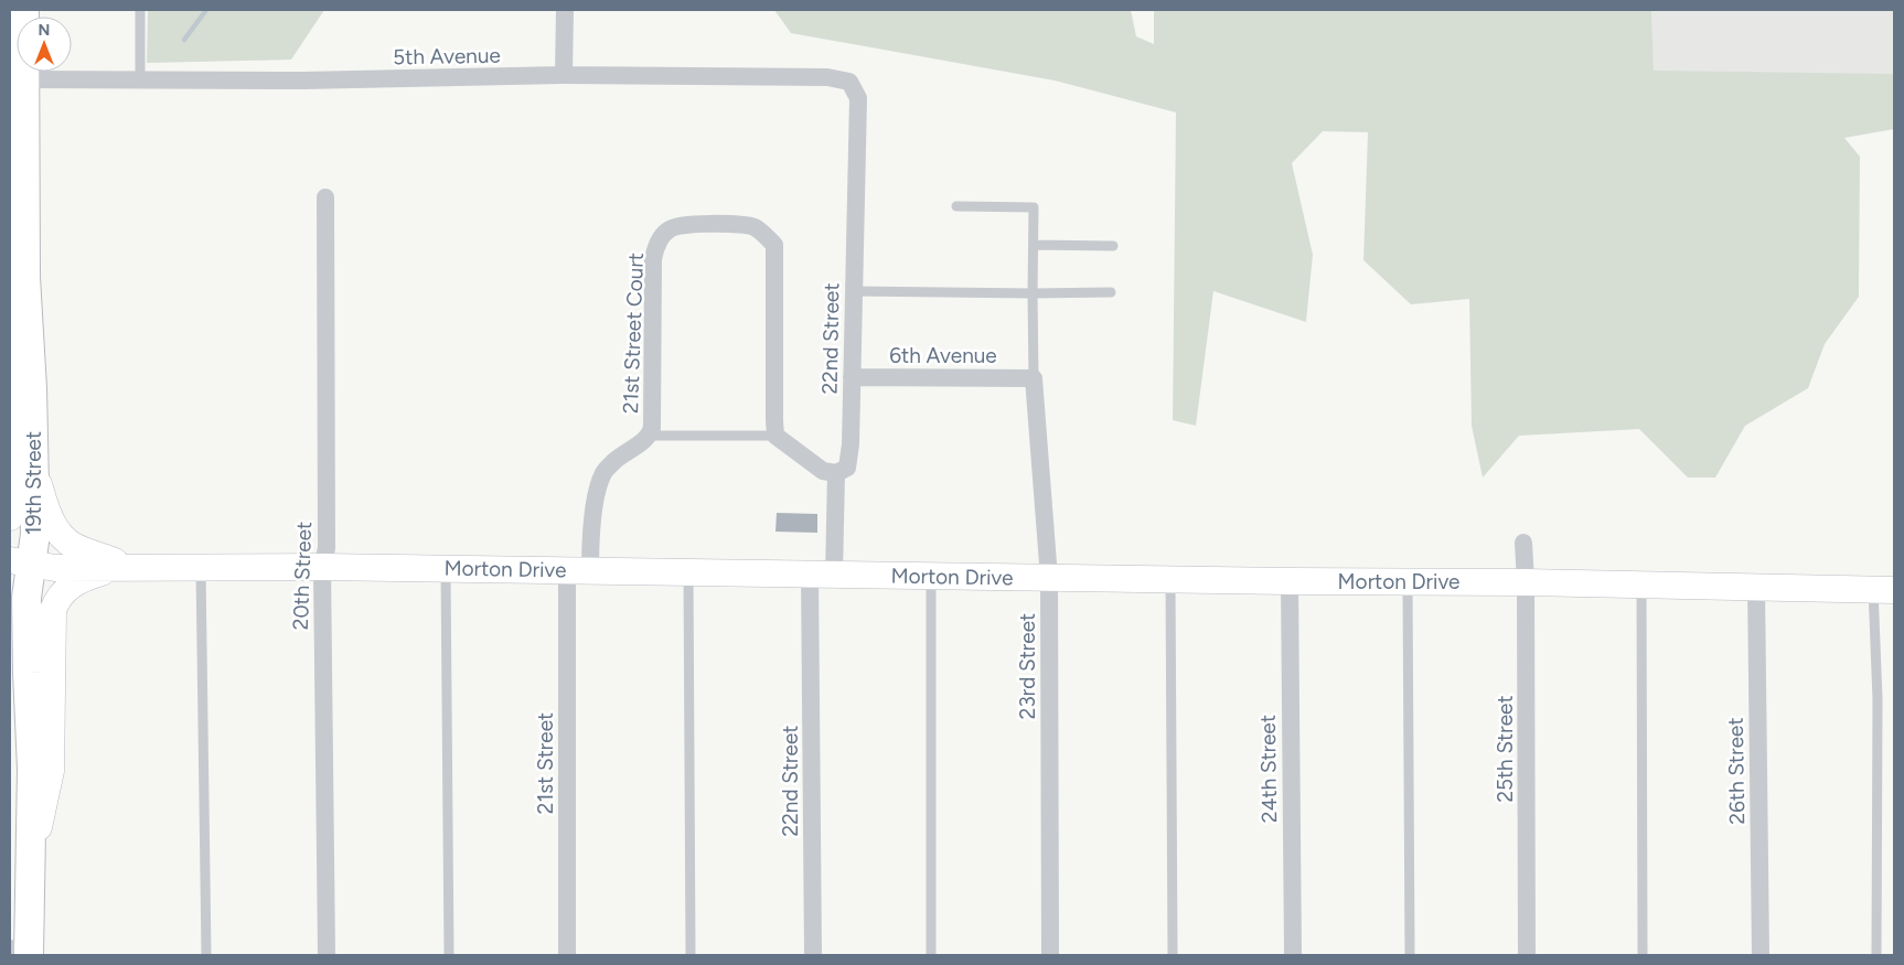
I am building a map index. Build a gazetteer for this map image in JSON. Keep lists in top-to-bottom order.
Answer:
{
  "streets": {
    "main road": ["19th Street"],
    "street": [
      "5th Avenue",
      "21st Street Court",
      "22nd Street",
      "6th Avenue",
      "Morton Drive",
      "20th Street",
      "23rd Street",
      "25th Street",
      "21st Street",
      "24th Street",
      "26th Street"
    ]
  },
  "crossings": [
    ["5th Avenue", "22nd Street"],
    ["5th Avenue", "19th Street"],
    ["21st Street Court", "Morton Drive"],
    ["21st Street Court", "21st Street"],
    ["22nd Street", "6th Avenue"],
    ["22nd Street", "Morton Drive"],
    ["6th Avenue", "23rd Street"],
    ["19th Street", "Morton Drive"],
    ["Morton Drive", "20th Street"],
    ["Morton Drive", "23rd Street"],
    ["Morton Drive", "25th Street"],
    ["Morton Drive", "21st Street"],
    ["Morton Drive", "24th Street"],
    ["Morton Drive", "26th Street"]
  ],
  "north": "top"
}
